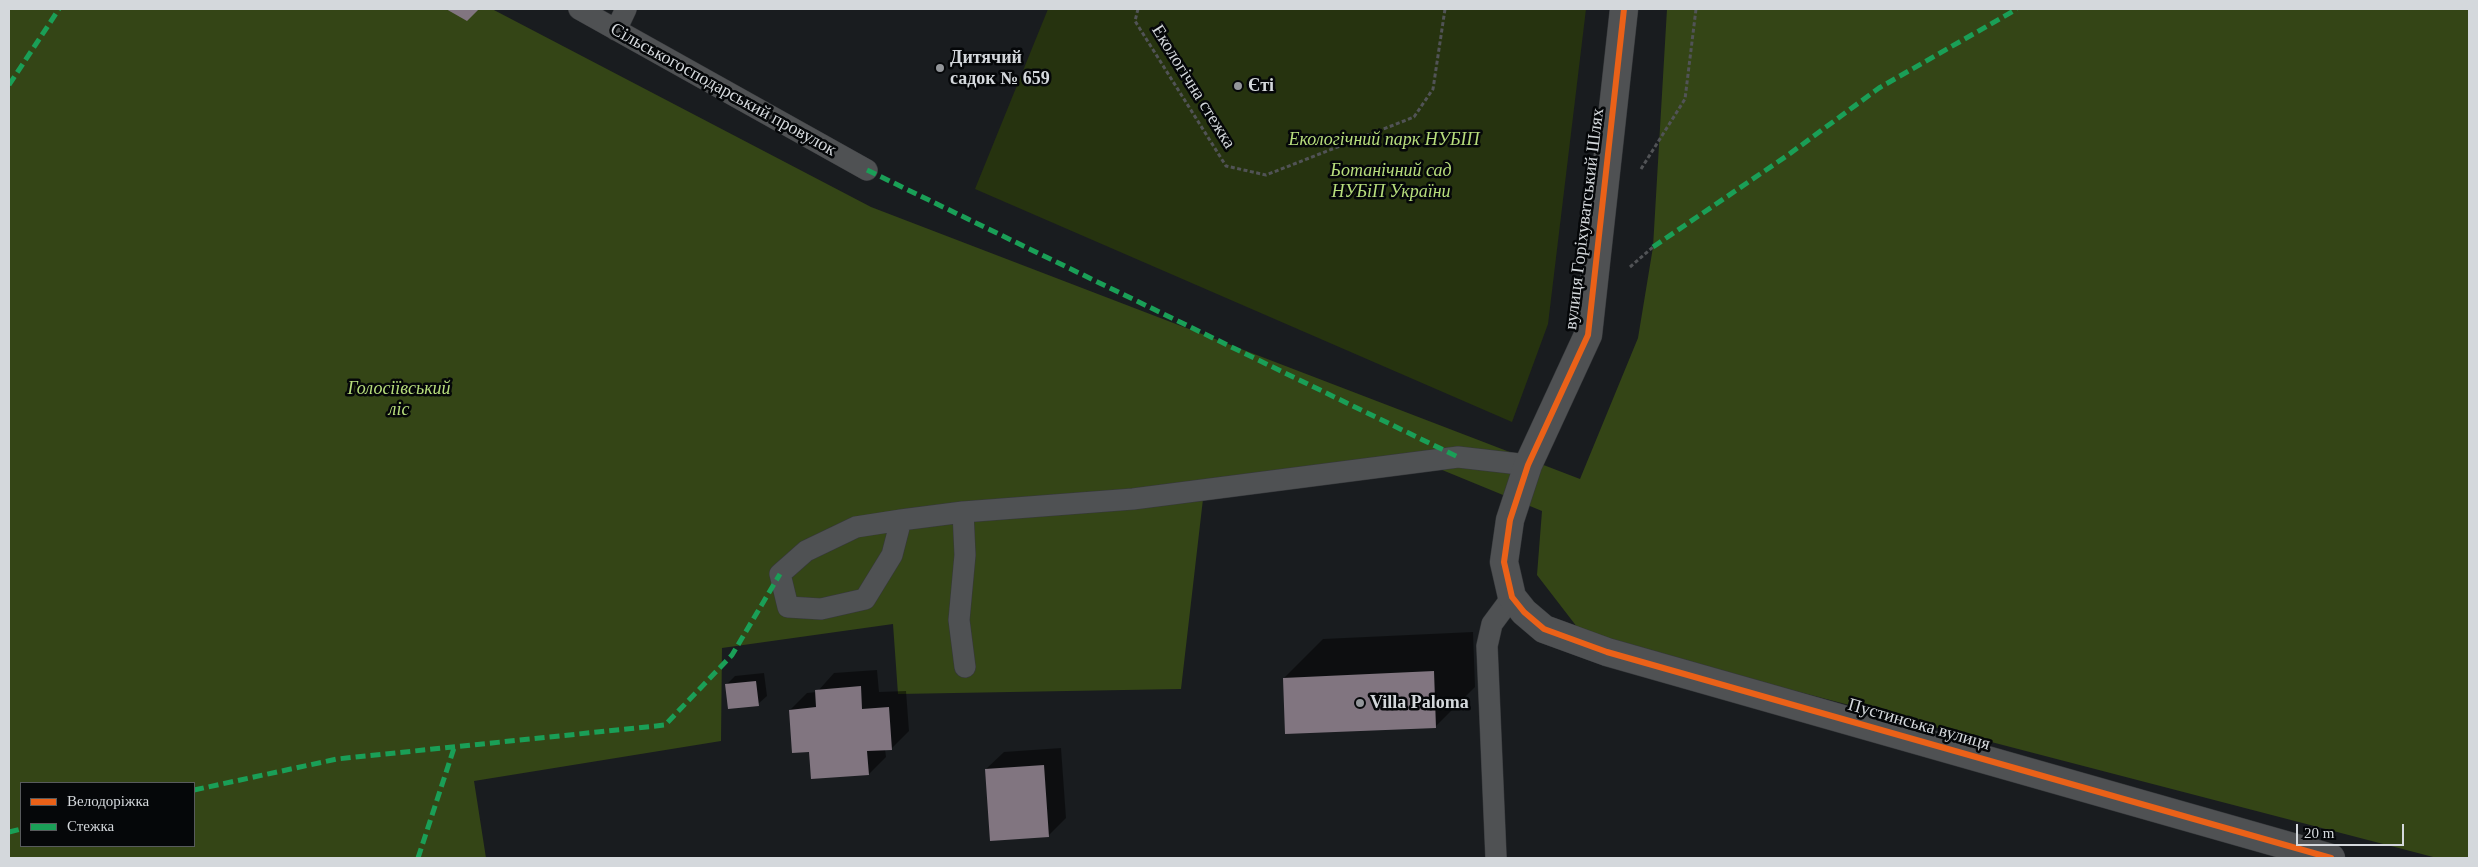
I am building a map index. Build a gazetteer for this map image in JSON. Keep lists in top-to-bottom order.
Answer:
{
  "streets": {
    "street": ["вулиця Горіхуватський Шлях", "Пустинська вулиця"],
    "lane": ["Сільськогосподарський провулок"],
    "path": ["Екологічна стежка"]
  },
  "crossings": [
    ["вулиця Горіхуватський Шлях", "Пустинська вулиця"]
  ],
  "parks": ["Екологічний парк НУБІП", "Ботанічний сад НУБіП України", "Голосіївський ліс"],
  "places": ["Дитячий садок № 659", "Єті", "Villa Paloma"],
  "legend": ["Велодоріжка", "Стежка"],
  "scale_bar": "20 m"
}
